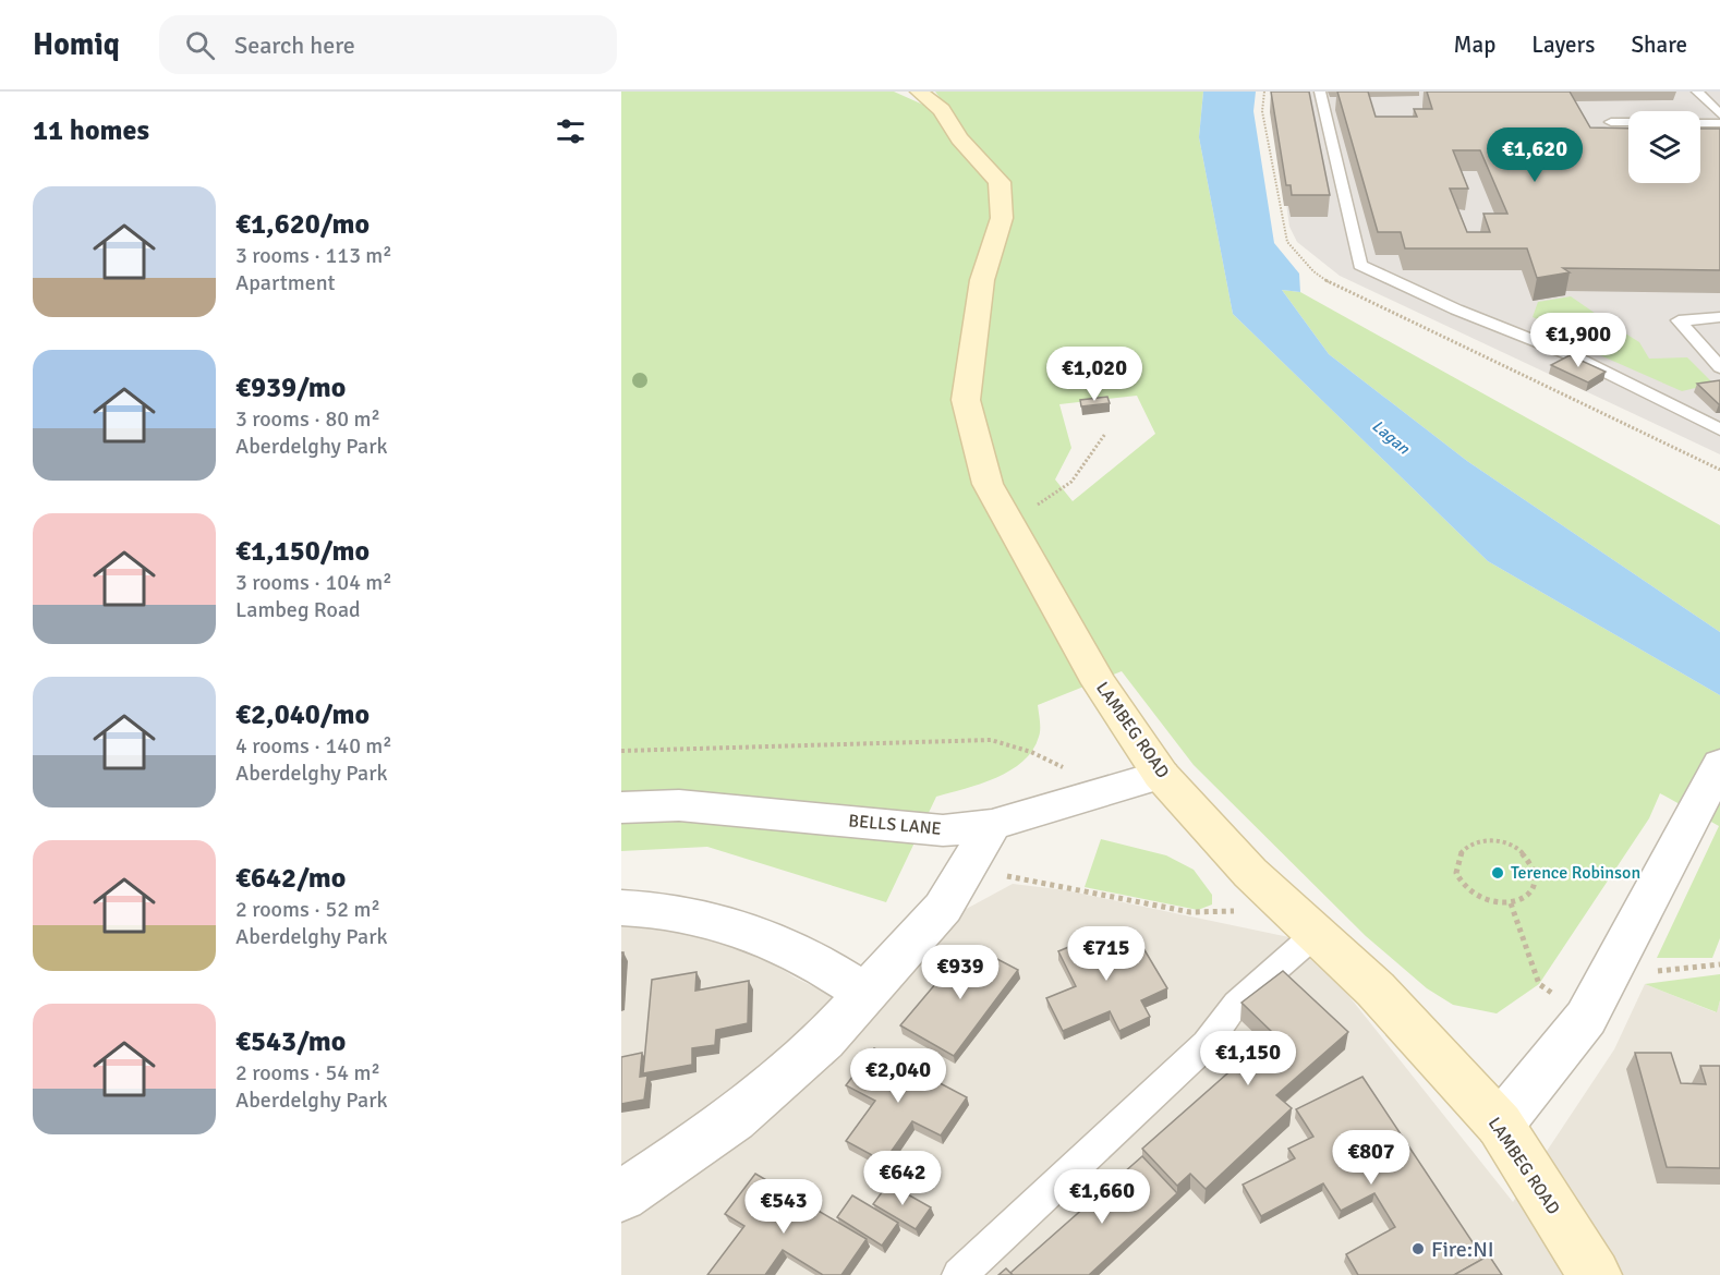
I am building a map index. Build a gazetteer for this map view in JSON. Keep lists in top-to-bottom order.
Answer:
{
  "streets": {
    "main road": ["LAMBEG ROAD"],
    "street": ["BELLS LANE"]
  },
  "crossings": [
    ["LAMBEG ROAD", "BELLS LANE"]
  ],
  "water": ["Lagan"],
  "places": ["Terence Robinson", "Fire:NI"],
  "page": {
    "header": "Homiq",
    "search": "Search here",
    "nav": ["Map", "Layers", "Share"],
    "heading": "11 homes",
    "price": [
      "€1,620",
      "€1,900",
      "€1,020",
      "€715",
      "€939",
      "€1,150",
      "€2,040",
      "€807",
      "€642",
      "€1,660",
      "€543"
    ],
    "list": [
      {
        "name": "€1,620/mo",
        "note": "3 rooms · 113 m² · Apartment"
      },
      {
        "name": "€939/mo",
        "note": "3 rooms · 80 m² · Aberdelghy Park"
      },
      {
        "name": "€1,150/mo",
        "note": "3 rooms · 104 m² · Lambeg Road"
      },
      {
        "name": "€2,040/mo",
        "note": "4 rooms · 140 m² · Aberdelghy Park"
      },
      {
        "name": "€642/mo",
        "note": "2 rooms · 52 m² · Aberdelghy Park"
      },
      {
        "name": "€543/mo",
        "note": "2 rooms · 54 m² · Aberdelghy Park"
      }
    ]
  }
}
